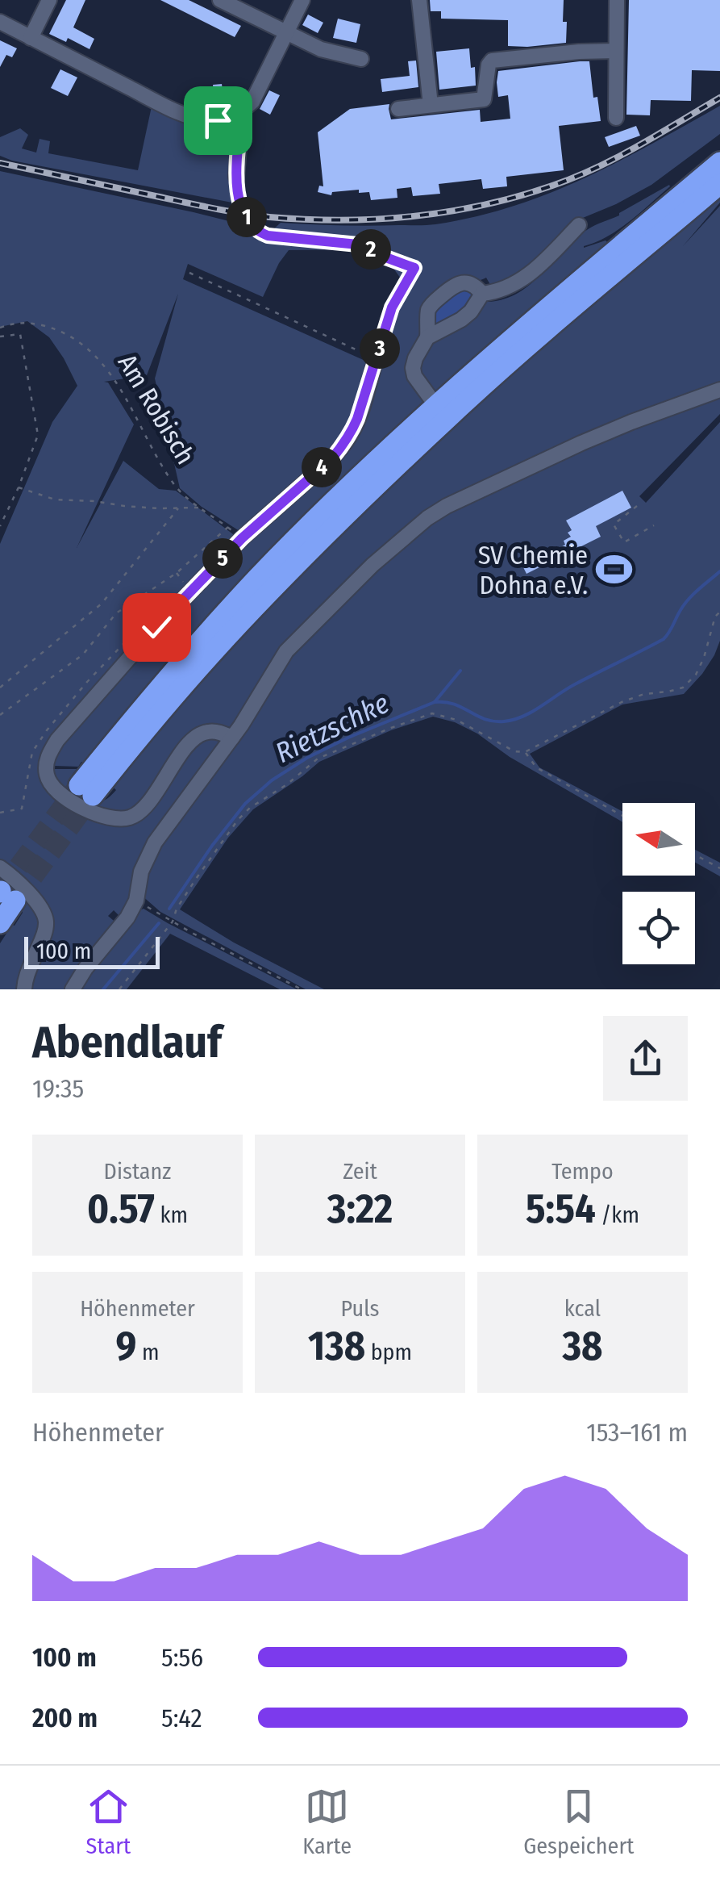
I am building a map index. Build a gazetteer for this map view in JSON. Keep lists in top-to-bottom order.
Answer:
{
  "streets": {
    "path": ["Am Robisch"]
  },
  "water": ["Rietzschke"],
  "places": {
    "sports": ["SV Chemie Dohna e.V."]
  },
  "scale_bar": "100 m",
  "north": "left",
  "page": {
    "pins": [
      "1",
      "2",
      "3",
      "4",
      "5"
    ],
    "scale": "100 m",
    "heading": ["Abendlauf", "19:35"],
    "stats": [
      ["Distanz", "0.57 km"],
      ["Zeit", "3:22"],
      ["Tempo", "5:54 /km"],
      ["Höhenmeter", "9 m"],
      ["Puls", "138 bpm"],
      ["kcal", "38"]
    ],
    "chart": ["Höhenmeter", "153–161 m"],
    "list": [
      {
        "name": "100 m",
        "note": "5:56"
      },
      {
        "name": "200 m",
        "note": "5:42"
      }
    ],
    "tabs": ["Start", "Karte", "Gespeichert"]
  }
}
